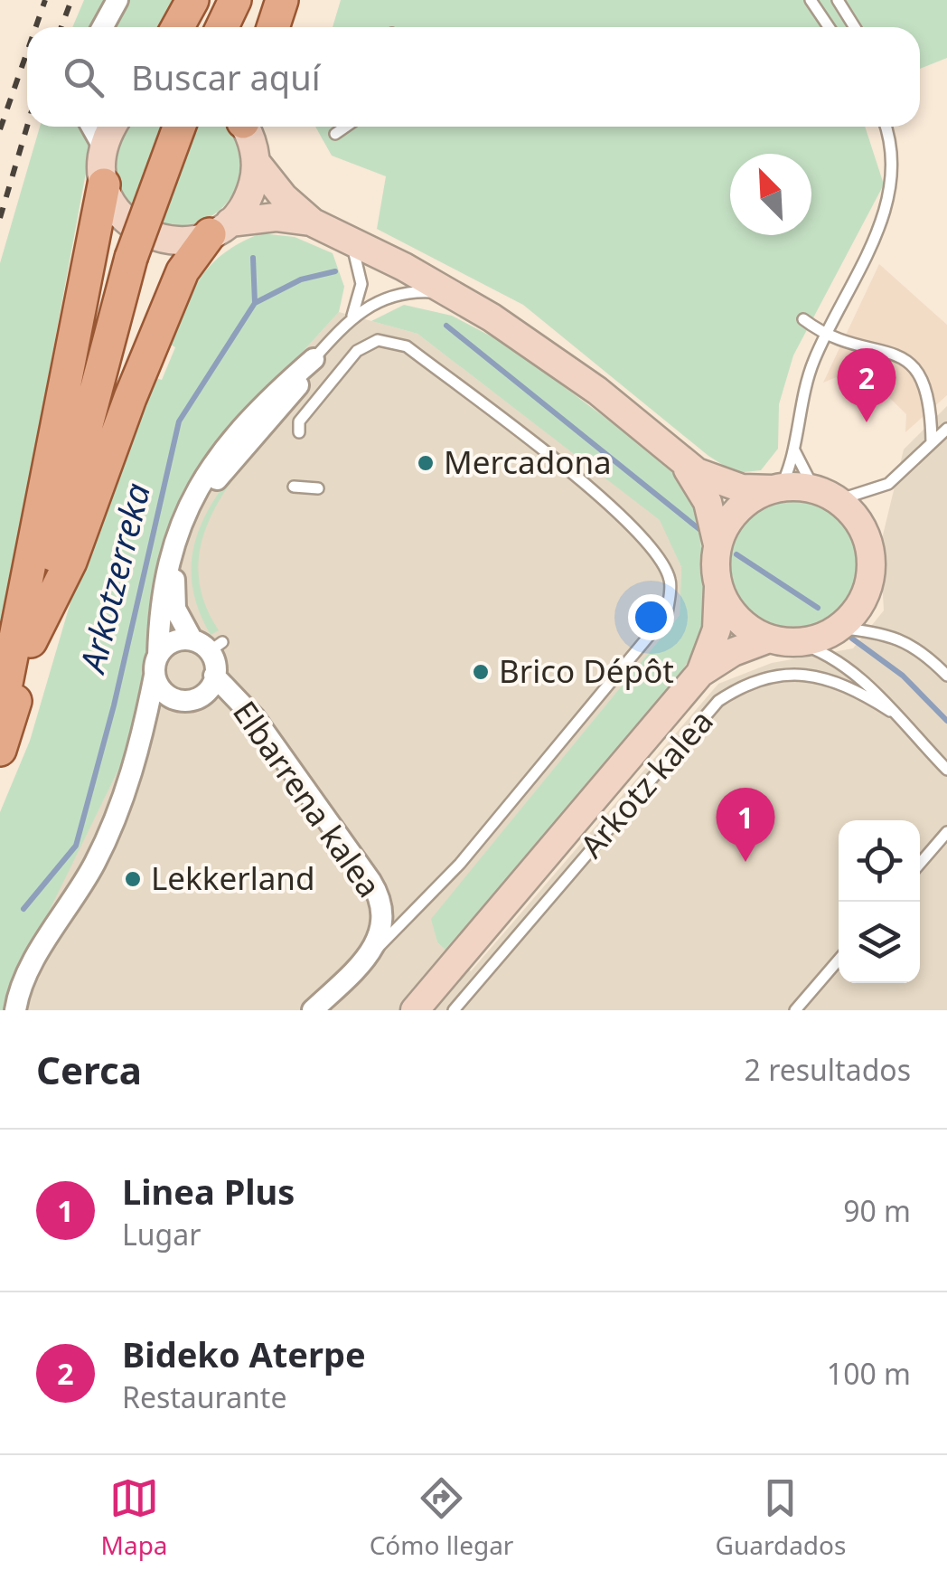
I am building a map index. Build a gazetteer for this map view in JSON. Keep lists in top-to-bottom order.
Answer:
{
  "streets": {
    "street": ["Elbarrena kalea"],
    "lane": ["Arkotz kalea"]
  },
  "water": ["Arkotzerreka"],
  "places": ["Mercadona", "Brico Dépôt", "Lekkerland"],
  "north": "top left",
  "page": {
    "search": "Buscar aquí",
    "pins": ["2", "1"],
    "heading": ["Cerca", "2 resultados"],
    "list": [
      {
        "mark": "1",
        "name": "Linea Plus",
        "note": "Lugar",
        "value": "90 m"
      },
      {
        "mark": "2",
        "name": "Bideko Aterpe",
        "note": "Restaurante",
        "value": "100 m"
      }
    ],
    "nav": ["Mapa", "Cómo llegar", "Guardados"]
  }
}
